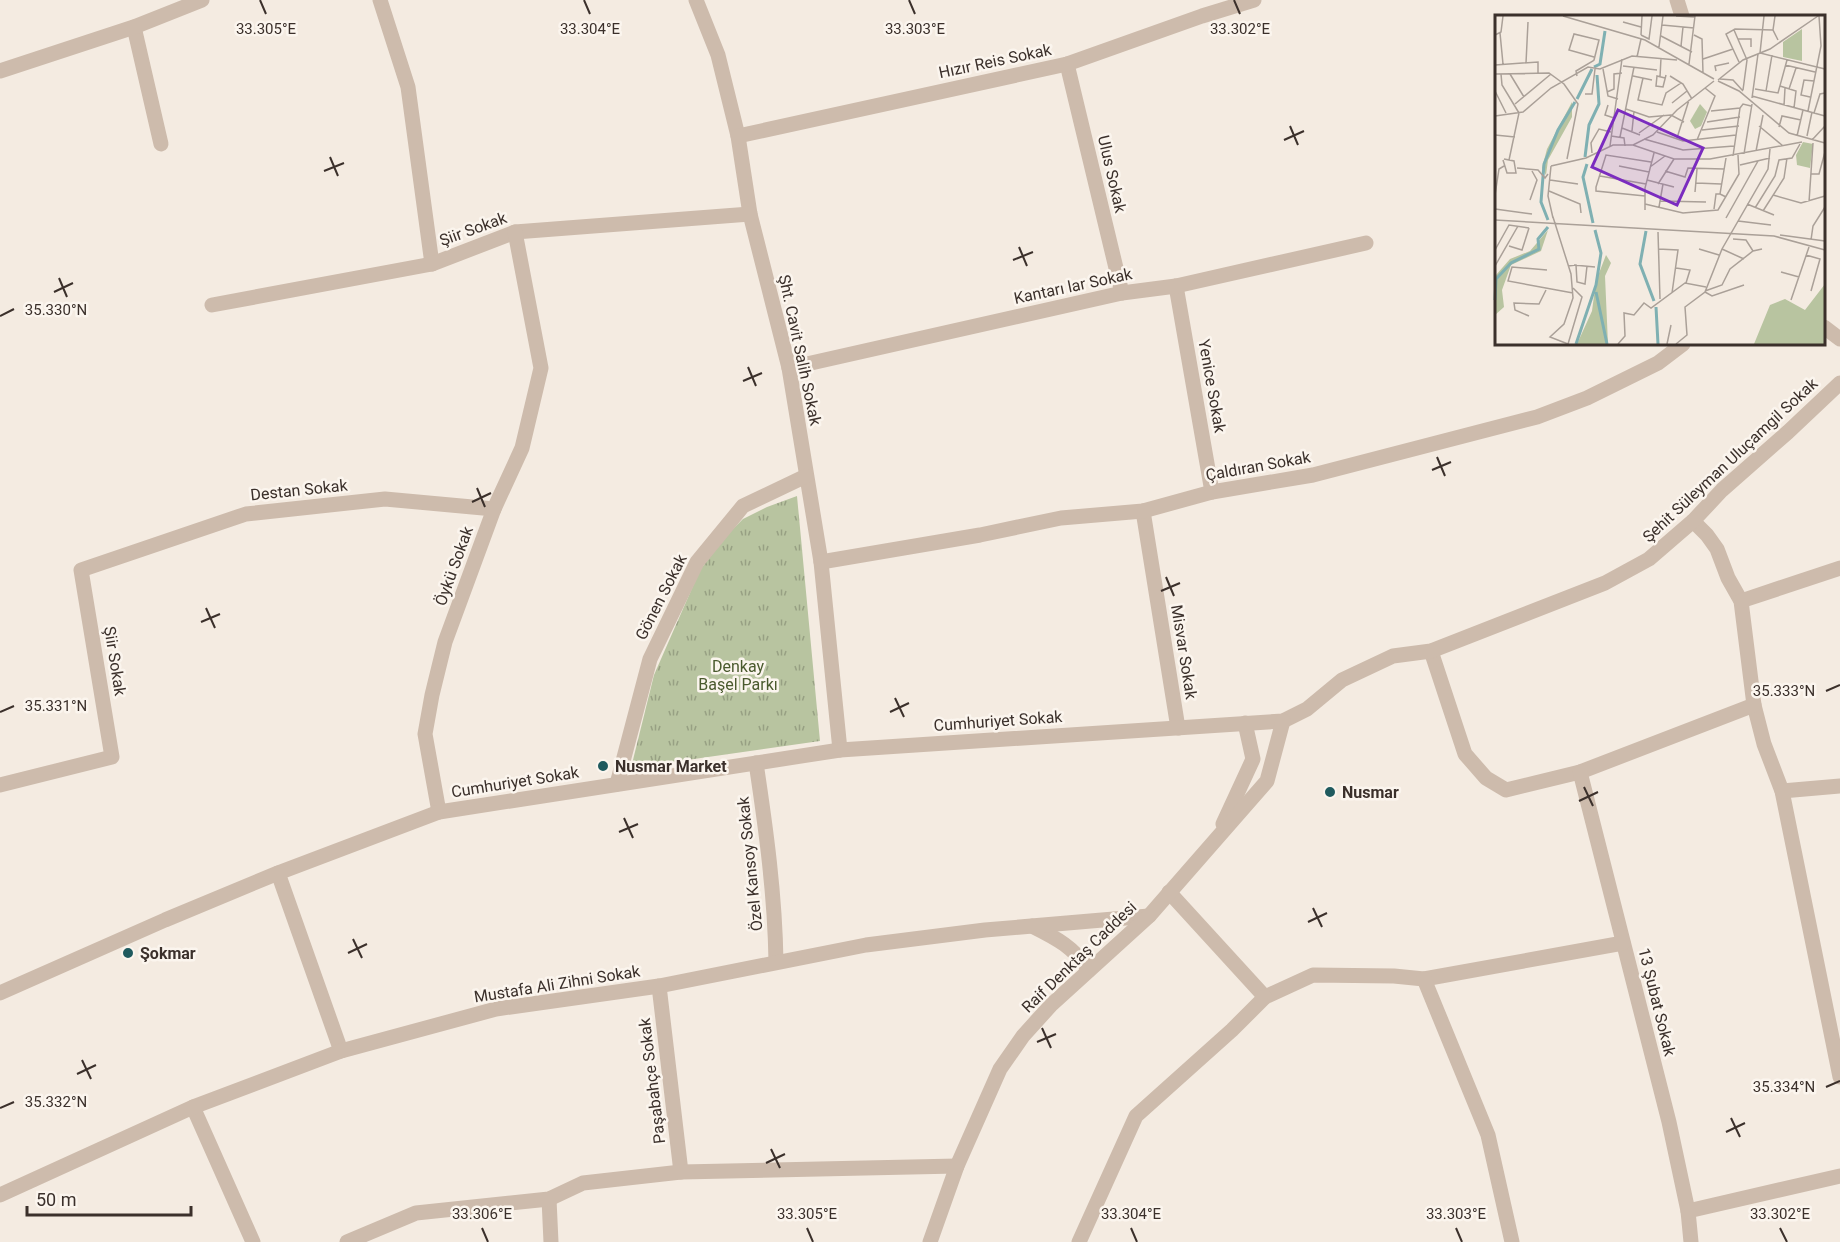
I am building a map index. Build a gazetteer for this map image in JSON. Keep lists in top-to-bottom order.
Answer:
{
  "streets": {
    "street": [
      "Hızır Reis Sokak",
      "Ulus Sokak",
      "Şiir Sokak",
      "Kantarı lar Sokak",
      "Şht. Cavit Salih Sokak",
      "Yenice Sokak",
      "Şehit Süleyman Uluçamgil Sokak",
      "Çaldıran Sokak",
      "Destan Sokak",
      "Öykü Sokak",
      "Gönen Sokak",
      "Misvar Sokak",
      "Cumhuriyet Sokak",
      "Özel Kansoy Sokak",
      "Raif Denktaş Caddesi",
      "Mustafa Ali Zihni Sokak",
      "13 Şubat Sokak",
      "Paşabahçe Sokak"
    ]
  },
  "crossings": [
    ["Hızır Reis Sokak", "Ulus Sokak"],
    ["Hızır Reis Sokak", "Şht. Cavit Salih Sokak"],
    ["Ulus Sokak", "Kantarı lar Sokak"],
    ["Şiir Sokak", "Şht. Cavit Salih Sokak"],
    ["Şiir Sokak", "Destan Sokak"],
    ["Şiir Sokak", "Öykü Sokak"],
    ["Kantarı lar Sokak", "Şht. Cavit Salih Sokak"],
    ["Kantarı lar Sokak", "Yenice Sokak"],
    ["Şht. Cavit Salih Sokak", "Çaldıran Sokak"],
    ["Şht. Cavit Salih Sokak", "Gönen Sokak"],
    ["Şht. Cavit Salih Sokak", "Cumhuriyet Sokak"],
    ["Yenice Sokak", "Çaldıran Sokak"],
    ["Şehit Süleyman Uluçamgil Sokak", "Cumhuriyet Sokak"],
    ["Şehit Süleyman Uluçamgil Sokak", "Raif Denktaş Caddesi"],
    ["Çaldıran Sokak", "Misvar Sokak"],
    ["Destan Sokak", "Öykü Sokak"],
    ["Öykü Sokak", "Cumhuriyet Sokak"],
    ["Gönen Sokak", "Cumhuriyet Sokak"],
    ["Misvar Sokak", "Cumhuriyet Sokak"],
    ["Cumhuriyet Sokak", "Özel Kansoy Sokak"],
    ["Cumhuriyet Sokak", "Raif Denktaş Caddesi"],
    ["Özel Kansoy Sokak", "Mustafa Ali Zihni Sokak"],
    ["Raif Denktaş Caddesi", "Mustafa Ali Zihni Sokak"],
    ["Mustafa Ali Zihni Sokak", "Paşabahçe Sokak"]
  ],
  "parks": ["Denkay Başel Parkı"],
  "places": ["Nusmar Market", "Nusmar", "Şokmar"],
  "scale_bar": "50 m",
  "coordinates": [
    "33.305°E",
    "33.304°E",
    "33.303°E",
    "33.302°E",
    "35.330°N",
    "35.333°N",
    "35.331°N",
    "35.334°N",
    "35.332°N",
    "33.306°E"
  ]
}
